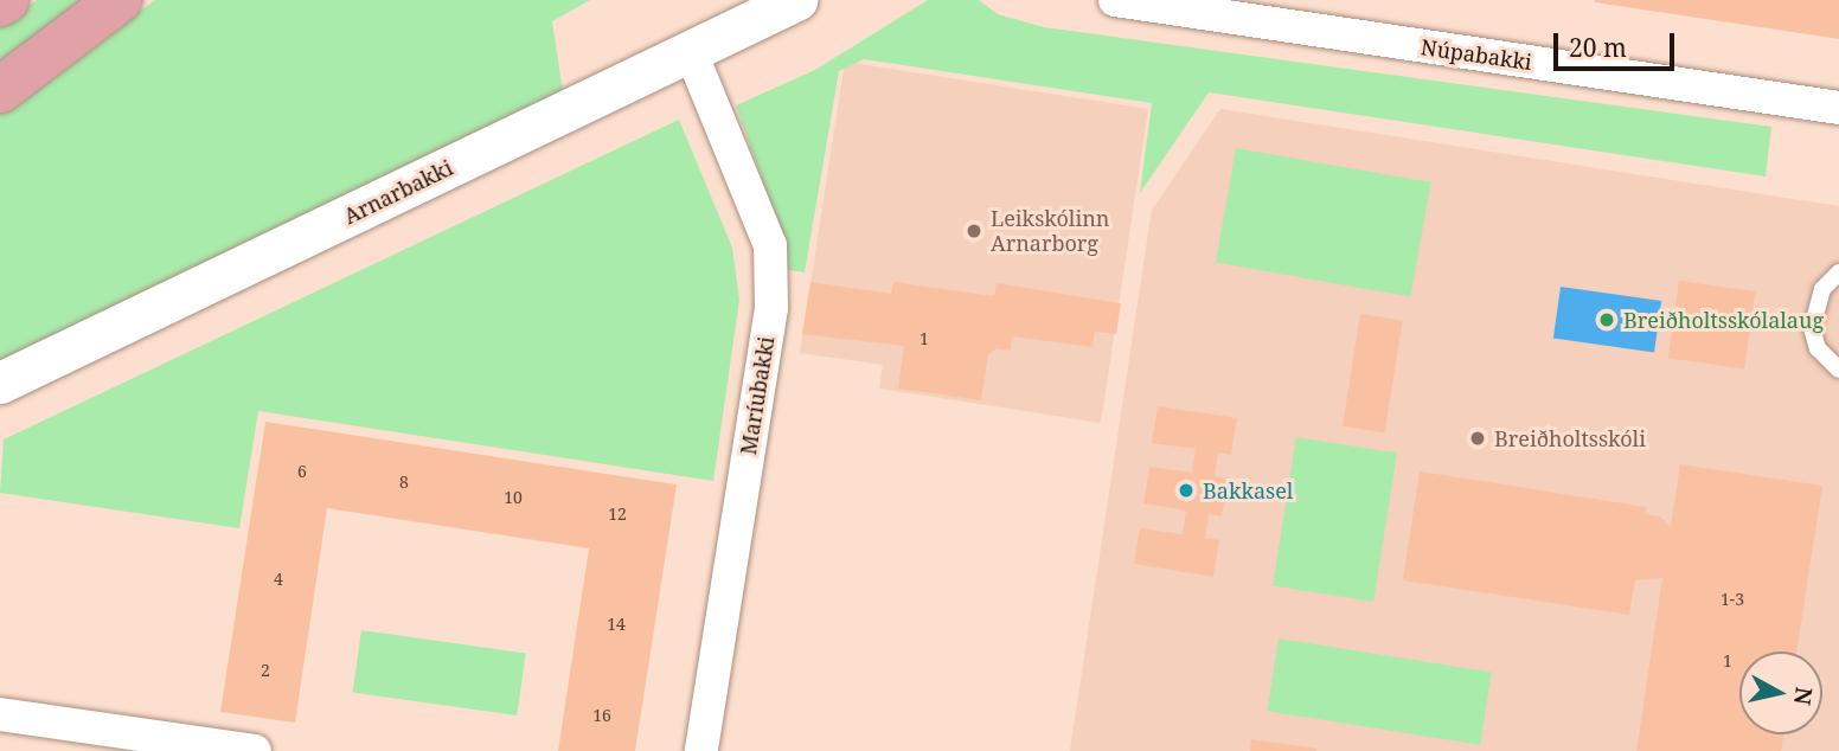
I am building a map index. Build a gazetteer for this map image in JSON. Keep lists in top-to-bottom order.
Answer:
{
  "streets": {
    "street": ["Núpabakki", "Arnarbakki", "Maríubakki"]
  },
  "crossings": [
    ["Arnarbakki", "Maríubakki"]
  ],
  "places": [
    "Leikskólinn Arnarborg",
    "Breiðholtsskólalaug",
    "Breiðholtsskóli",
    "Bakkasel"
  ],
  "house_numbers": [
    "1",
    "6",
    "8",
    "10",
    "12",
    "4",
    "1-3",
    "14",
    "1",
    "2",
    "16"
  ],
  "scale_bar": "20 m",
  "north": "right"
}
